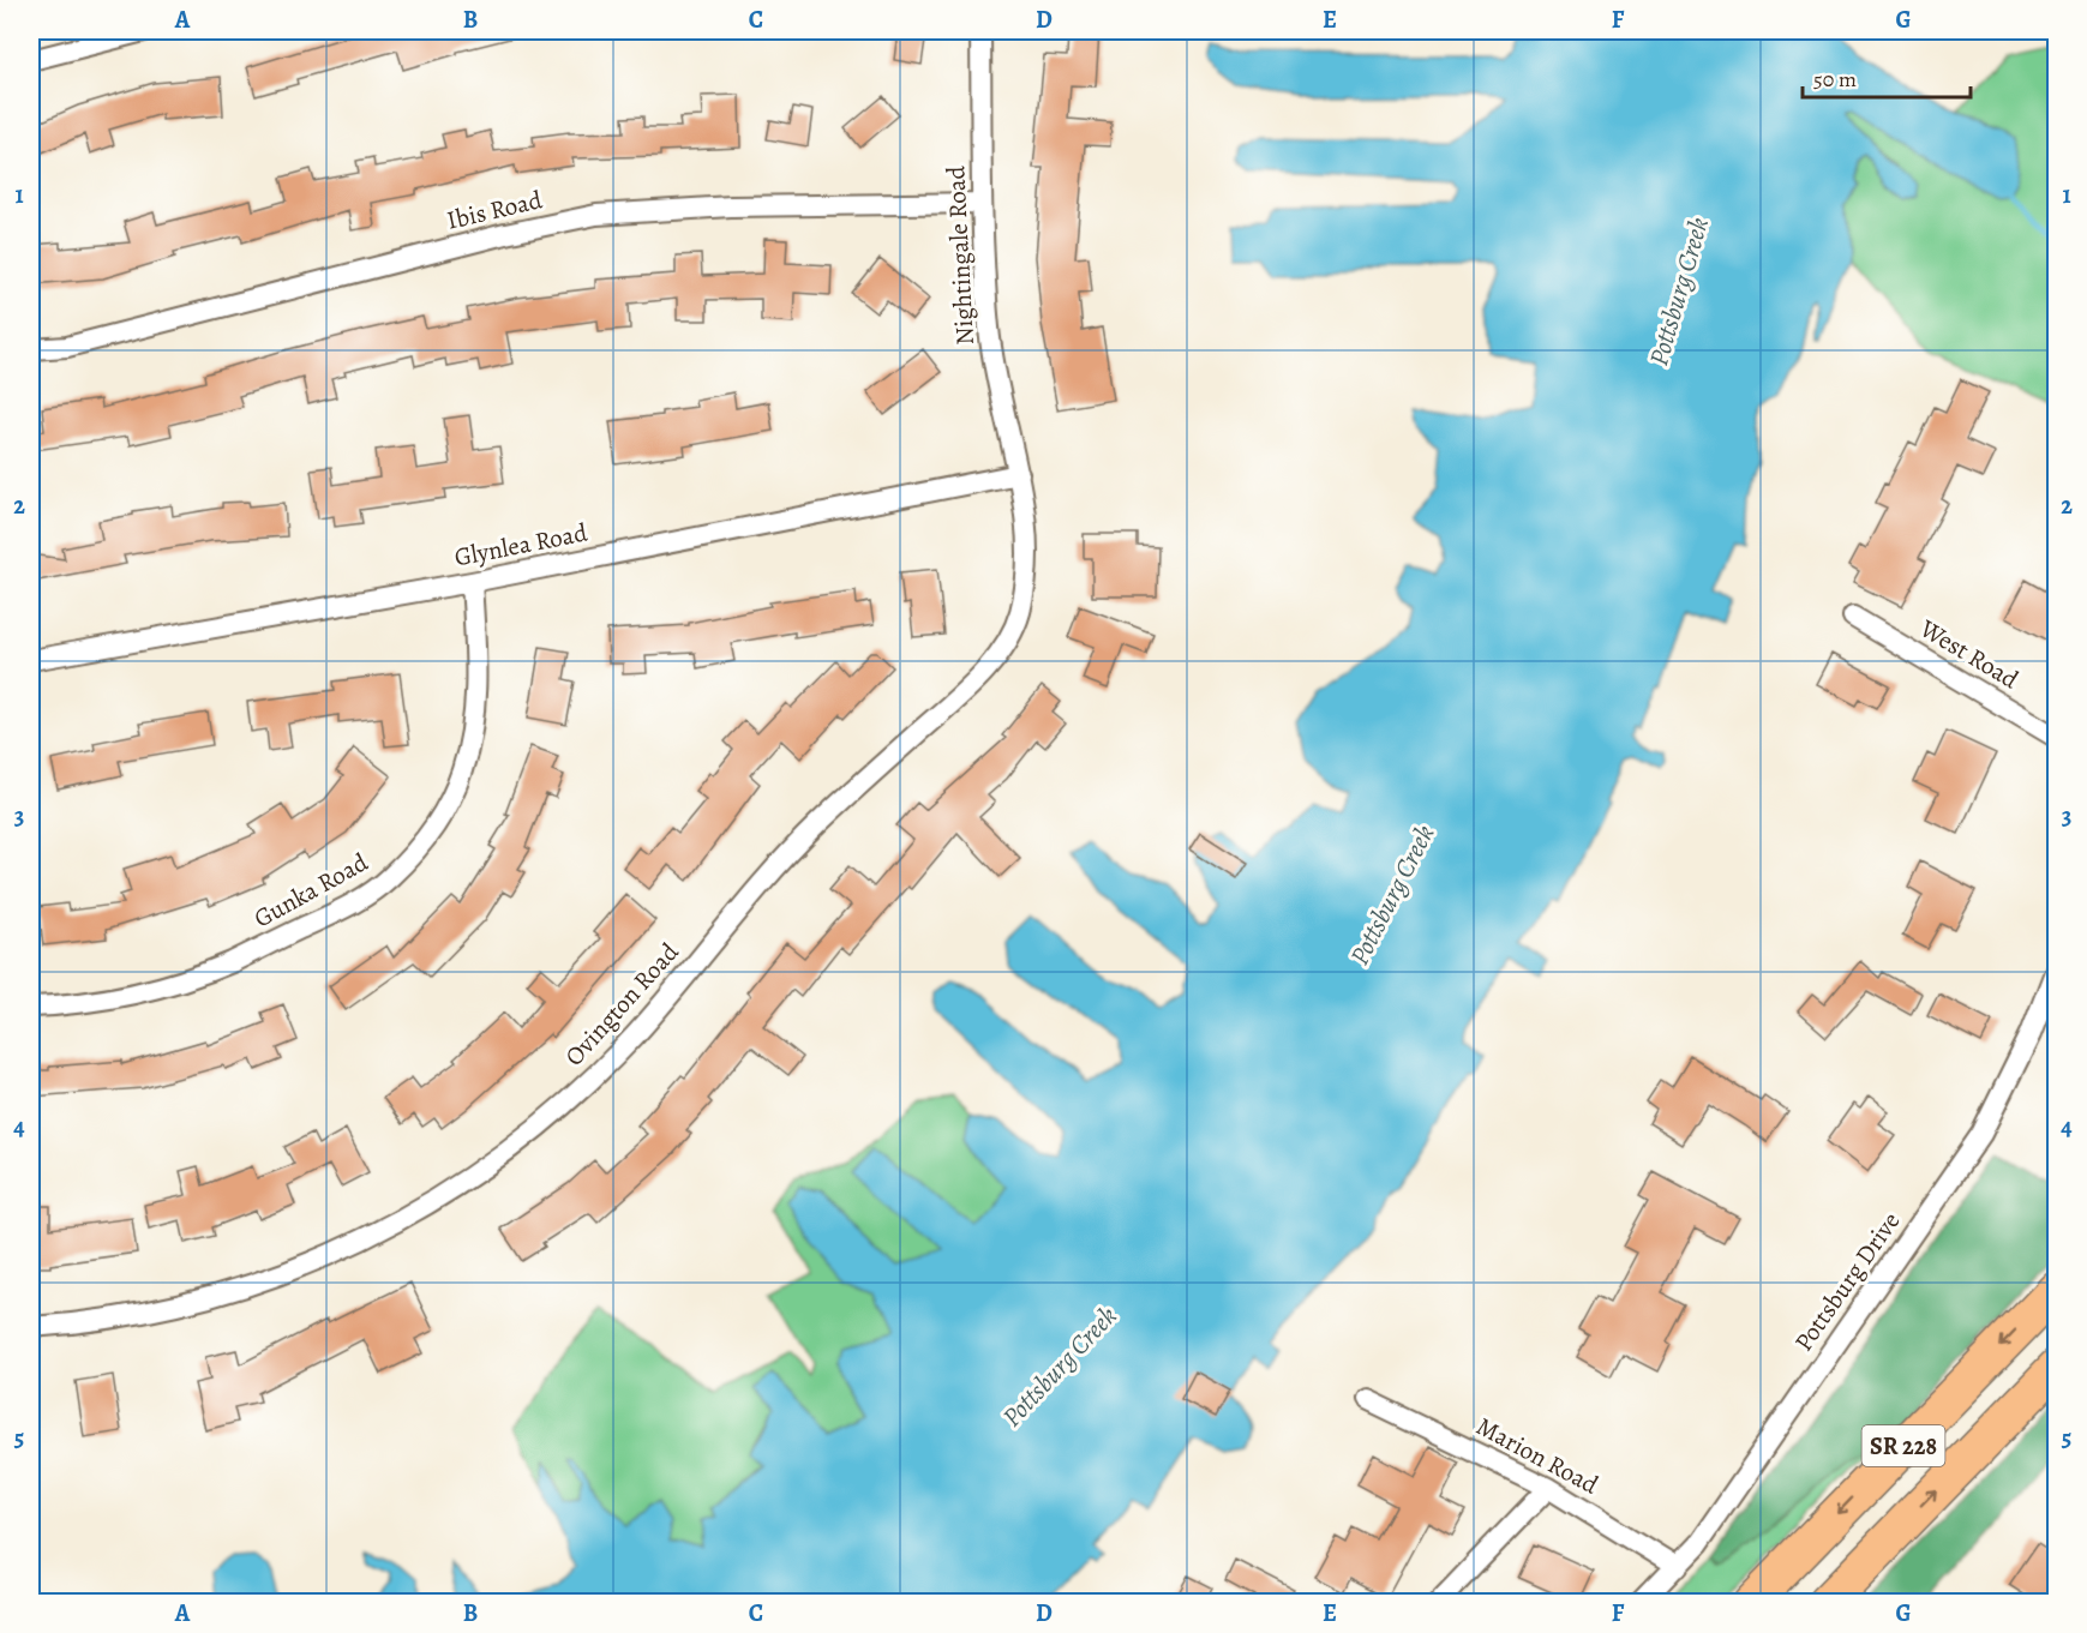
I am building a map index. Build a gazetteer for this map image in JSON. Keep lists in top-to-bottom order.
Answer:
{
  "streets": {
    "highway": ["SR 228"],
    "street": [
      "Ibis Road",
      "Nightingale Road",
      "Glynlea Road",
      "West Road",
      "Gunka Road",
      "Ovington Road",
      "Pottsburg Drive",
      "Marion Road"
    ]
  },
  "crossings": [
    ["Ibis Road", "Nightingale Road"],
    ["Nightingale Road", "Glynlea Road"],
    ["Nightingale Road", "Ovington Road"],
    ["Glynlea Road", "Gunka Road"],
    ["Glynlea Road", "Ovington Road"],
    ["Pottsburg Drive", "Marion Road"]
  ],
  "water": ["Pottsburg Creek"],
  "scale_bar": "50 m",
  "grid": {
    "columns": [
      "A",
      "B",
      "C",
      "D",
      "E",
      "F",
      "G"
    ],
    "rows": [
      "1",
      "2",
      "3",
      "4",
      "5"
    ]
  }
}
